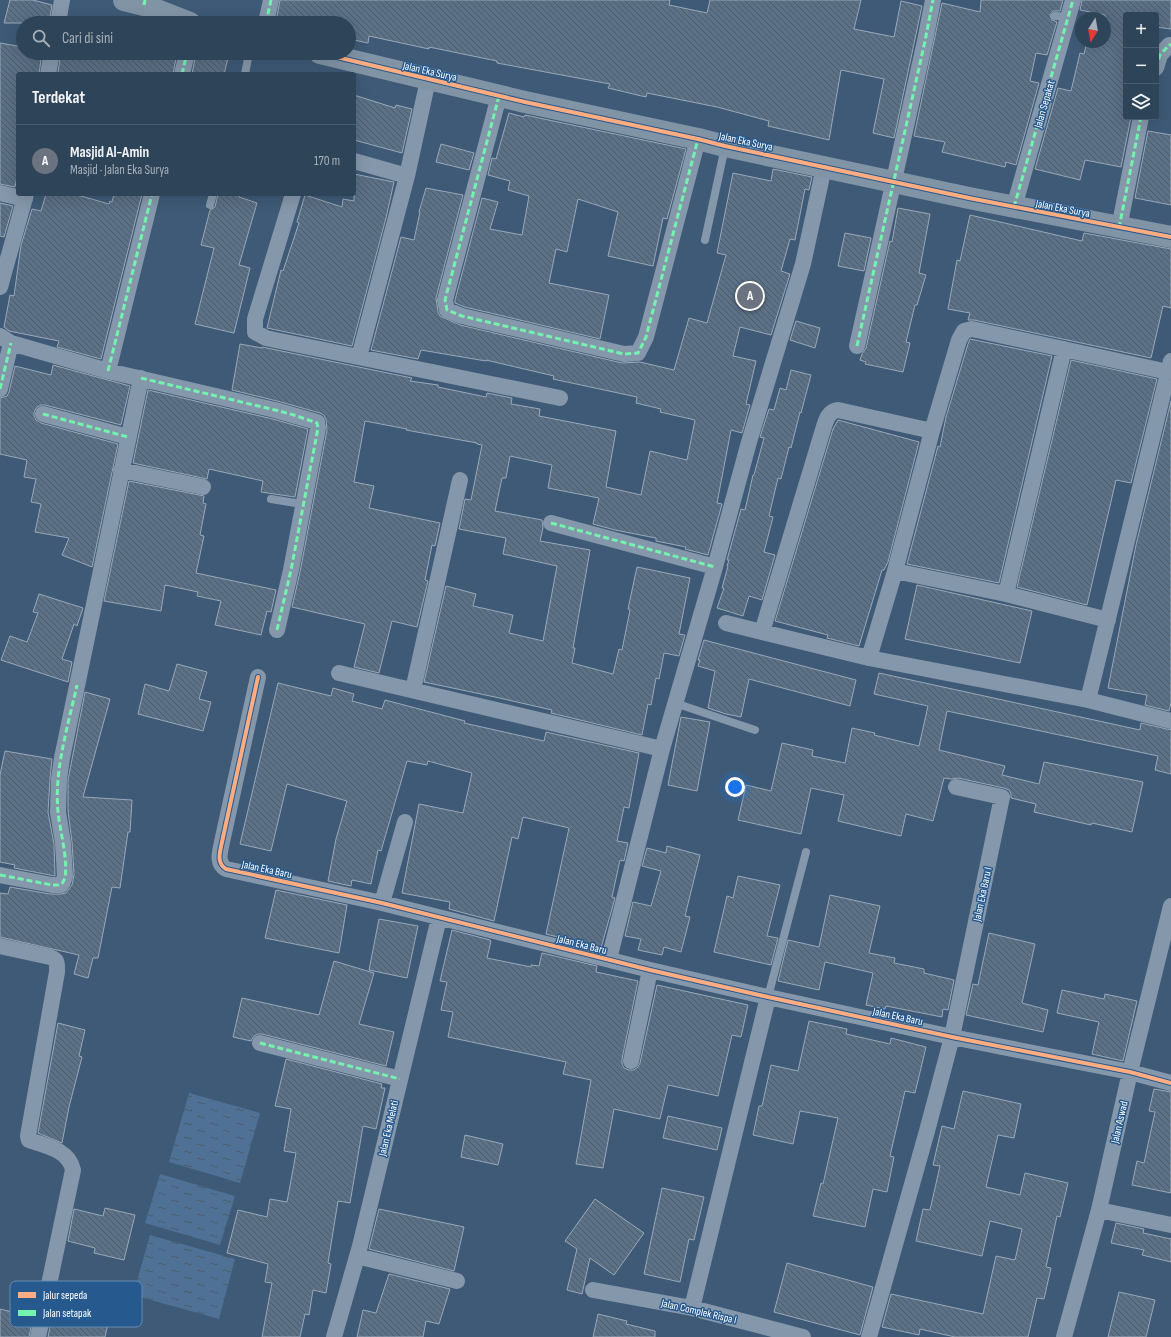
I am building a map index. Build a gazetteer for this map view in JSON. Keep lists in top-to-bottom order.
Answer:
{
  "streets": {
    "street": [
      "Jalan Eka Surya",
      "Jalan Sepakat",
      "Jalan Eka Baru",
      "Jalan Eka Baru I",
      "Jalan Aswad",
      "Jalan Eka Melati",
      "Jalan Complek Rispa I"
    ]
  },
  "crossings": [
    ["Jalan Eka Surya", "Jalan Sepakat"],
    ["Jalan Eka Baru", "Jalan Eka Baru I"],
    ["Jalan Eka Baru", "Jalan Aswad"],
    ["Jalan Eka Baru", "Jalan Eka Melati"]
  ],
  "legend": ["Jalur sepeda", "Jalan setapak"],
  "north": "bottom",
  "page": {
    "map_buttons": ["+", "−"],
    "search": "Cari di sini",
    "heading": "Terdekat",
    "list": [
      {
        "mark": "A",
        "name": "Masjid Al-Amin",
        "note": "Masjid · Jalan Eka Surya",
        "value": "170 m"
      }
    ],
    "pins": "A"
  }
}
